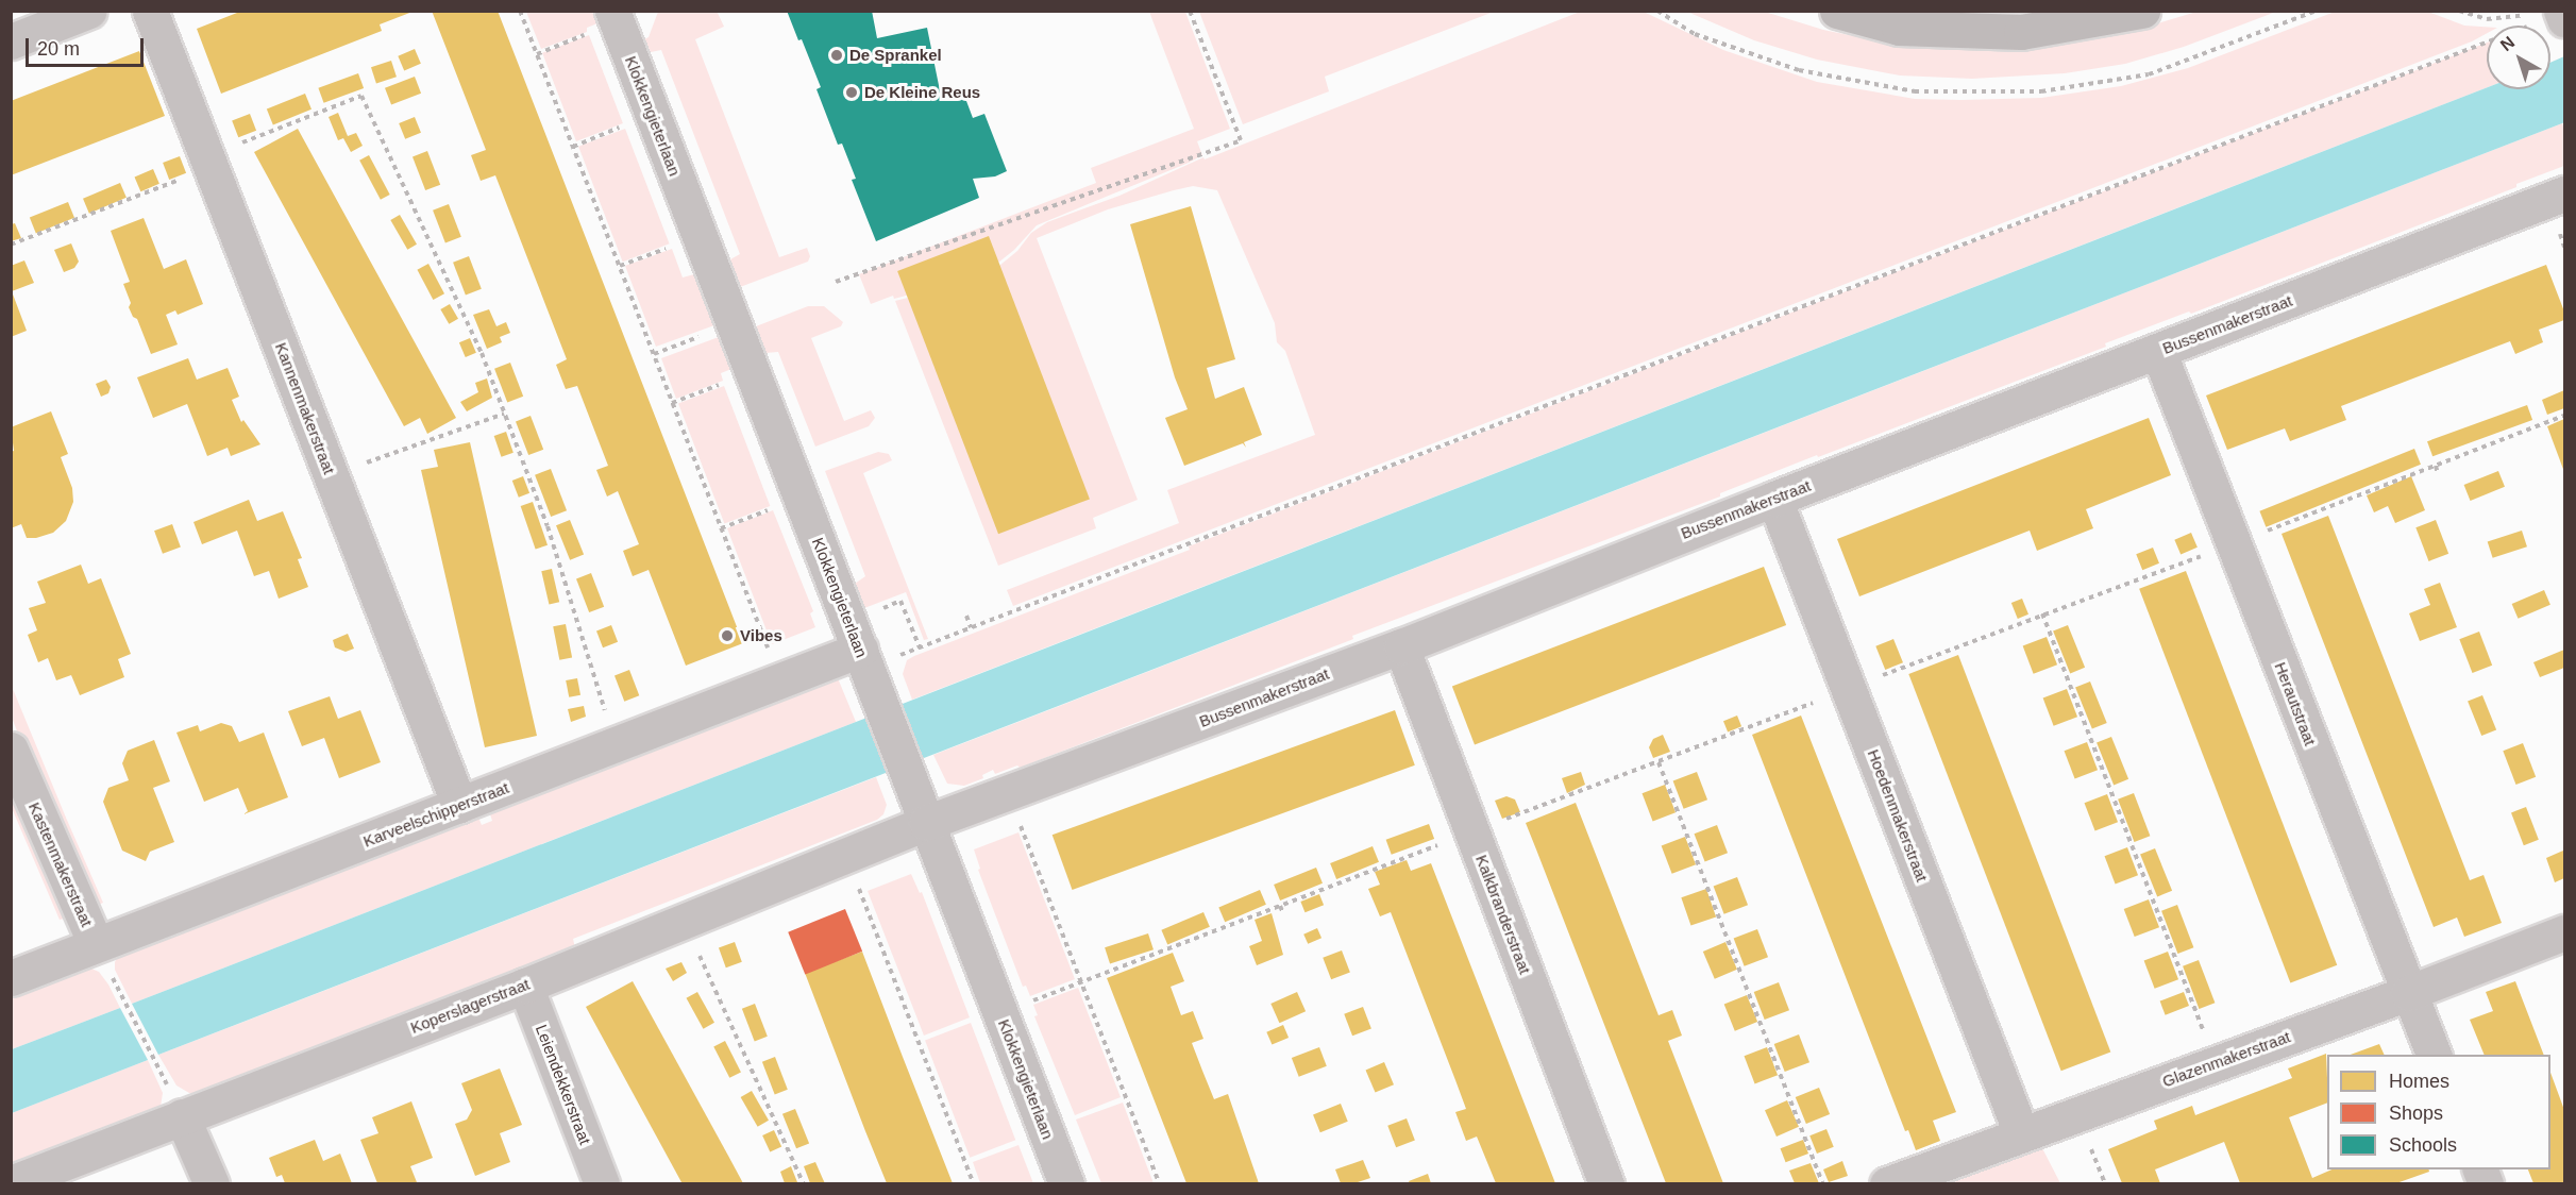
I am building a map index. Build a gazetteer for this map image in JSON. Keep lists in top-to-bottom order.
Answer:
{
  "streets": {
    "street": [
      "Klokkengieterlaan",
      "Bussenmakerstraat",
      "Kannenmakerstraat",
      "Herautstraat",
      "Karveelschipperstraat",
      "Hoedenmakerstraat",
      "Kastenmakerstraat",
      "Kalkbranderstraat",
      "Koperslagerstraat",
      "Glazenmakerstraat",
      "Leiendekkerstraat"
    ]
  },
  "crossings": [
    ["Klokkengieterlaan", "Bussenmakerstraat"],
    ["Klokkengieterlaan", "Karveelschipperstraat"],
    ["Klokkengieterlaan", "Koperslagerstraat"],
    ["Bussenmakerstraat", "Herautstraat"],
    ["Bussenmakerstraat", "Hoedenmakerstraat"],
    ["Bussenmakerstraat", "Kalkbranderstraat"],
    ["Bussenmakerstraat", "Koperslagerstraat"],
    ["Kannenmakerstraat", "Karveelschipperstraat"],
    ["Herautstraat", "Glazenmakerstraat"],
    ["Karveelschipperstraat", "Kastenmakerstraat"],
    ["Hoedenmakerstraat", "Glazenmakerstraat"],
    ["Koperslagerstraat", "Leiendekkerstraat"]
  ],
  "places": ["De Sprankel", "De Kleine Reus", "Vibes"],
  "legend": ["Homes", "Shops", "Schools"],
  "scale_bar": "20 m",
  "north": "top left"
}
